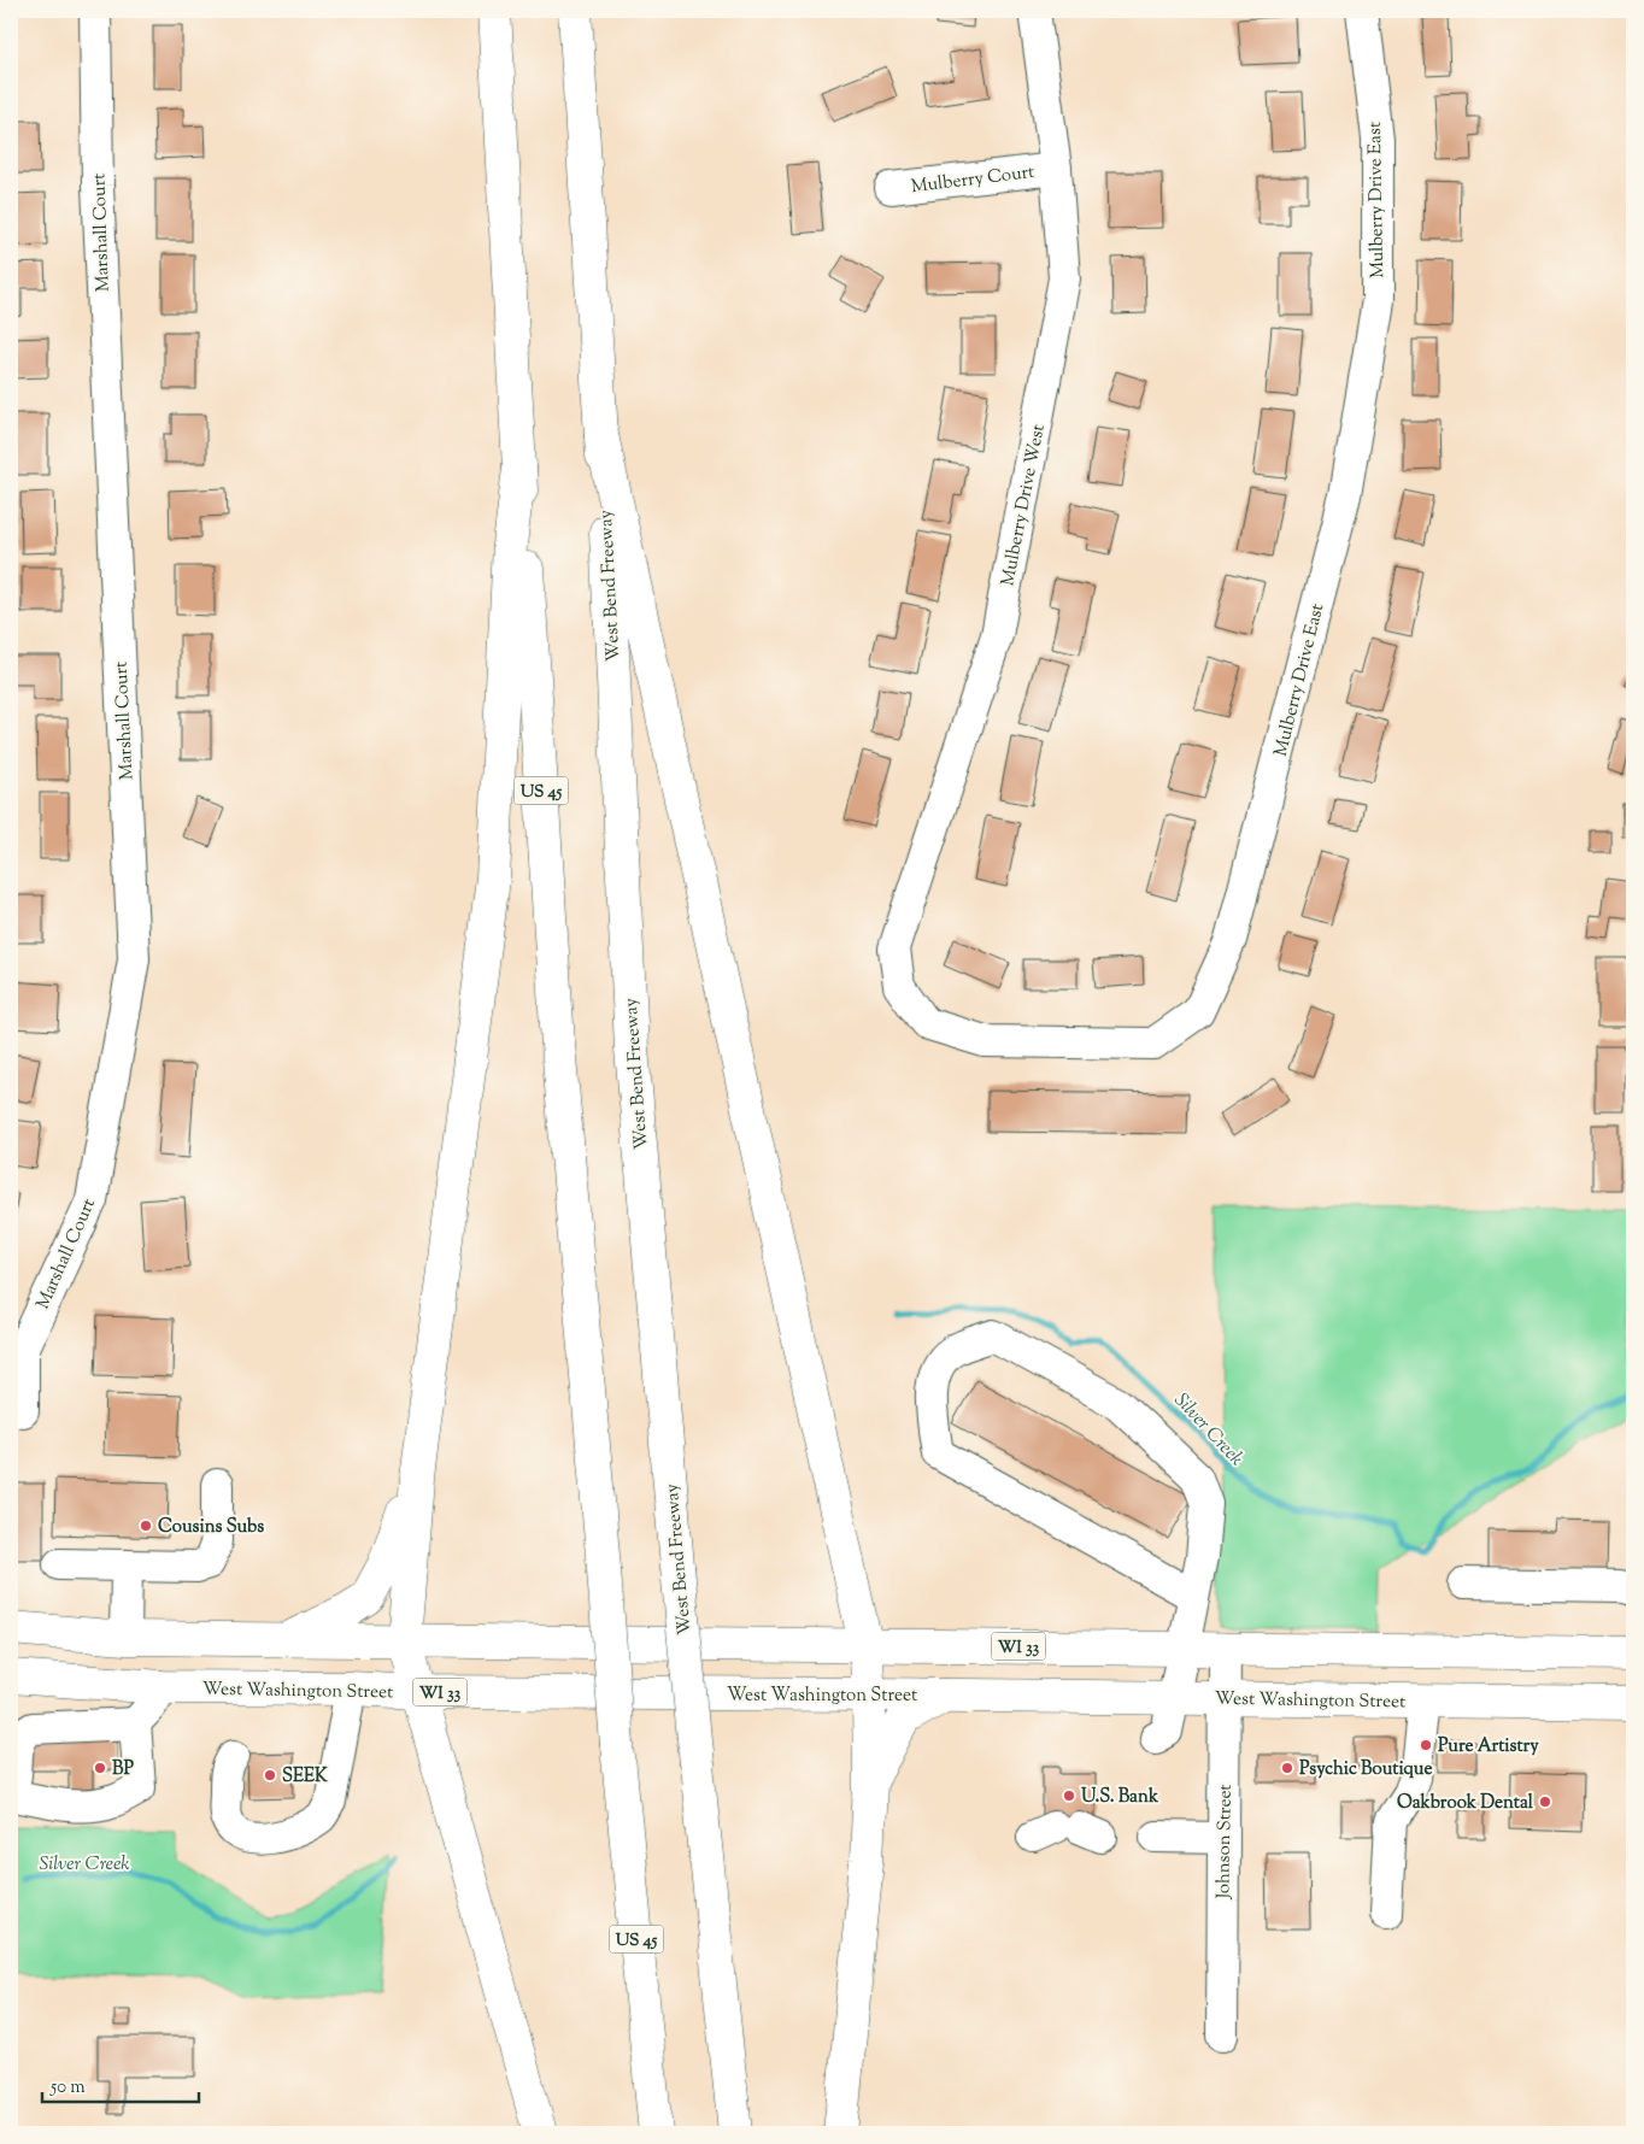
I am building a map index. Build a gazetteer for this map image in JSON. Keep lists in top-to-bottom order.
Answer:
{
  "streets": {
    "main road": [
      "West Bend Freeway",
      "US 45",
      "WI 33",
      "West Washington Street"
    ],
    "street": [
      "Mulberry Court",
      "Mulberry Drive East",
      "Marshall Court",
      "Mulberry Drive West",
      "Johnson Street"
    ]
  },
  "crossings": [
    ["Mulberry Court", "Mulberry Drive West"],
    ["Mulberry Drive East", "Mulberry Drive West"],
    ["WI 33", "Johnson Street"],
    ["West Washington Street", "Johnson Street"]
  ],
  "water": ["Silver Creek"],
  "places": [
    "Cousins Subs",
    "Pure Artistry",
    "BP",
    "Psychic Boutique",
    "SEEK",
    "U.S. Bank",
    "Oakbrook Dental"
  ],
  "scale_bar": "50 m"
}
